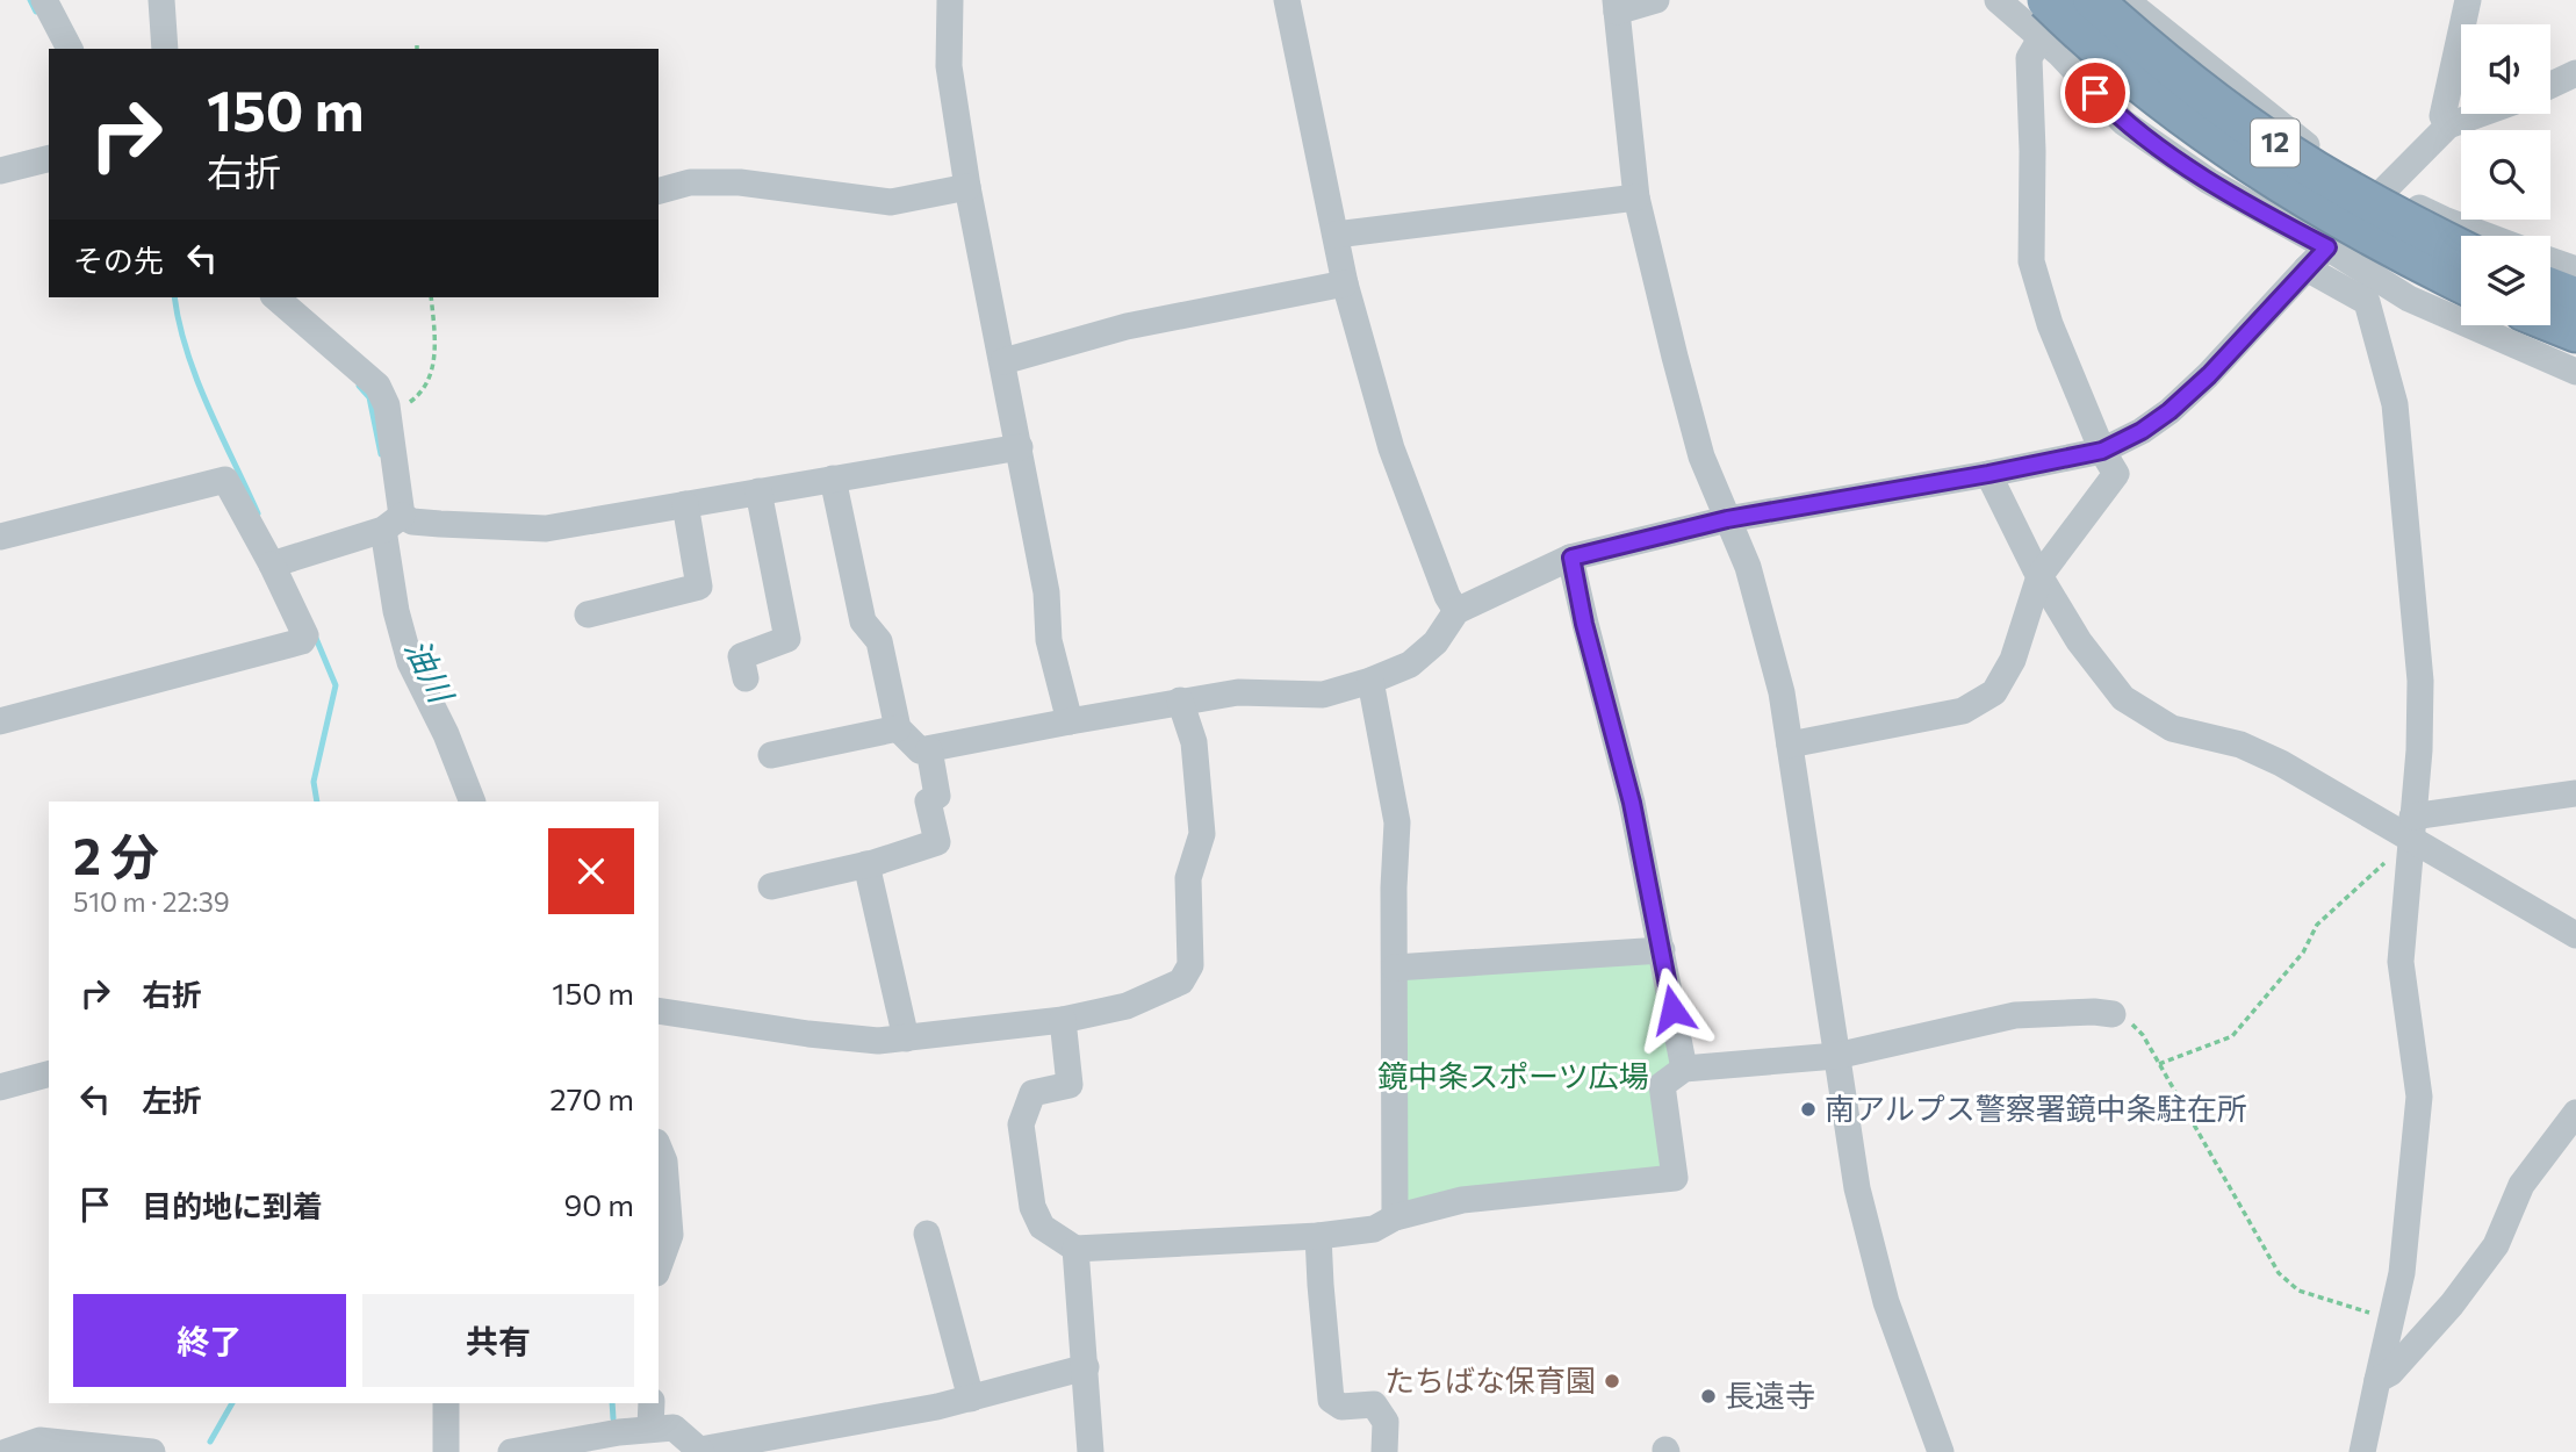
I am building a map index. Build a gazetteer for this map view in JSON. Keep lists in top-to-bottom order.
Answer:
{
  "streets": {
    "highway": ["12"]
  },
  "water": ["油川"],
  "parks": ["鏡中条スポーツ広場"],
  "places": ["南アルプス警察署鏡中条駐在所", "たちばな保育園", "長遠寺"],
  "page": {
    "turn": ["150 m", "右折"],
    "then": "その先",
    "heading": ["2 分", "510 m · 22:39"],
    "list": [
      {
        "name": "右折",
        "value": "150 m"
      },
      {
        "name": "左折",
        "value": "270 m"
      },
      {
        "name": "目的地に到着",
        "value": "90 m"
      }
    ],
    "buttons": ["終了", "共有"]
  }
}
